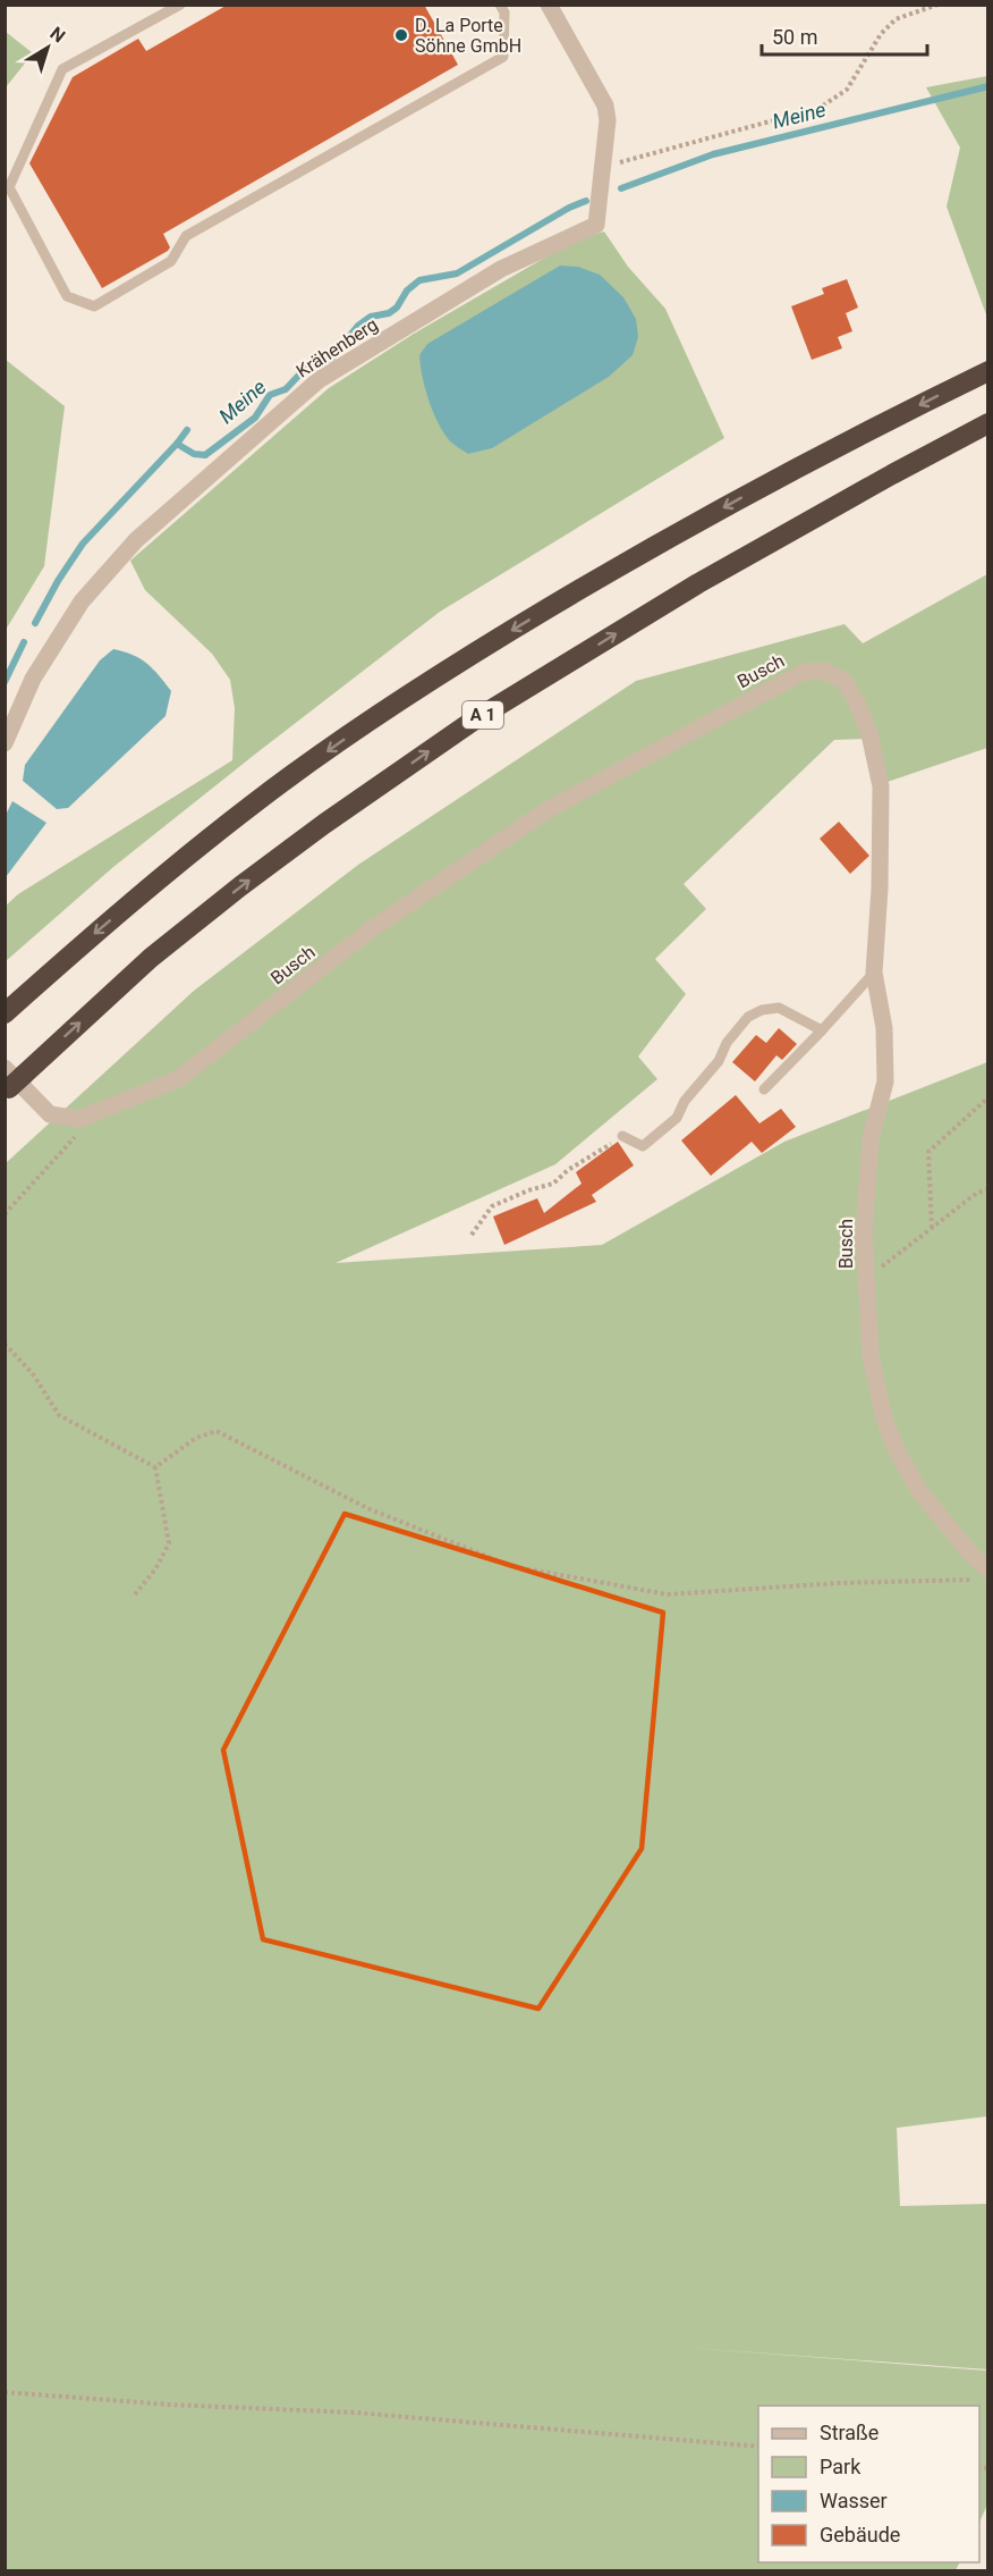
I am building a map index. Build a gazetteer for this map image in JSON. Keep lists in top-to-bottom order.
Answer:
{
  "streets": {
    "highway": ["A 1"],
    "street": ["Krähenberg", "Busch"]
  },
  "crossings": [
    ["Busch", "A 1"]
  ],
  "water": ["Meine"],
  "places": ["D. La Porte Söhne GmbH"],
  "legend": [
    "Straße",
    "Park",
    "Wasser",
    "Gebäude"
  ],
  "scale_bar": "50 m",
  "north": "top right"
}
